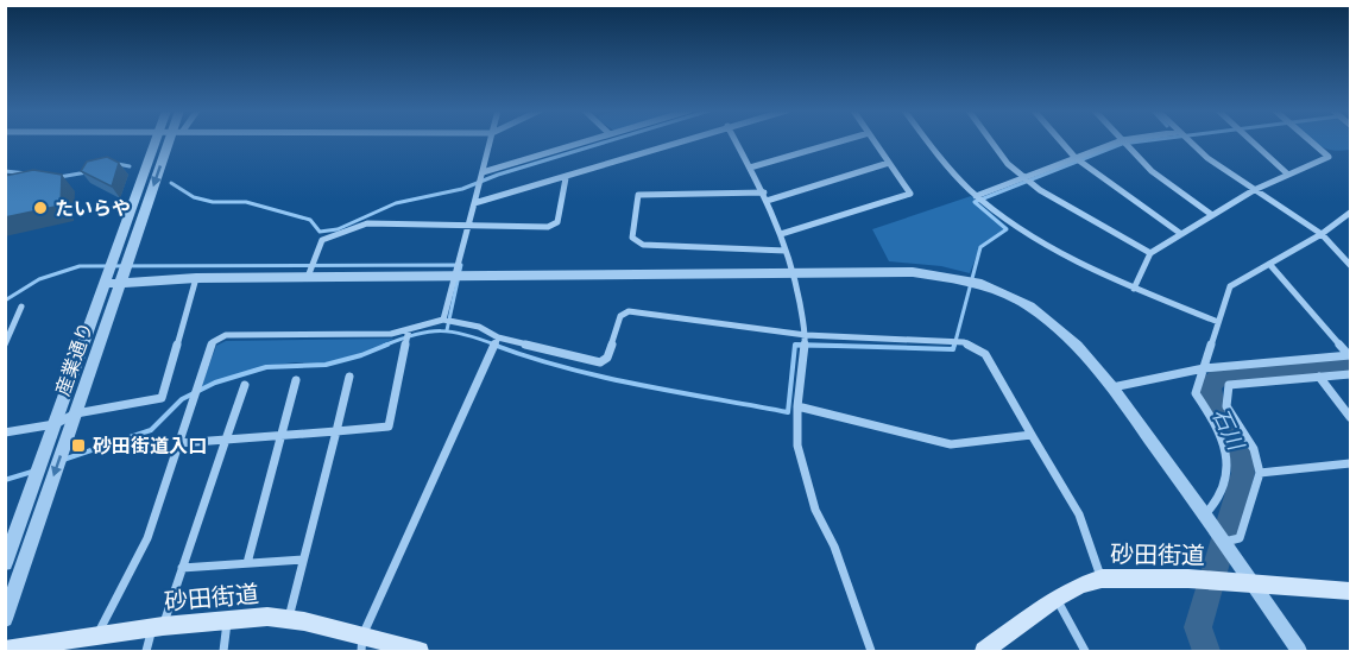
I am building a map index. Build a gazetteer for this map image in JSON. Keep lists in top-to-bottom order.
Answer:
{
  "streets": {
    "main road": ["砂田街道"],
    "street": ["産業通り"]
  },
  "water": ["石川"],
  "places": {
    "other": ["たいらや"],
    "transit": ["砂田街道入口"]
  }
}
